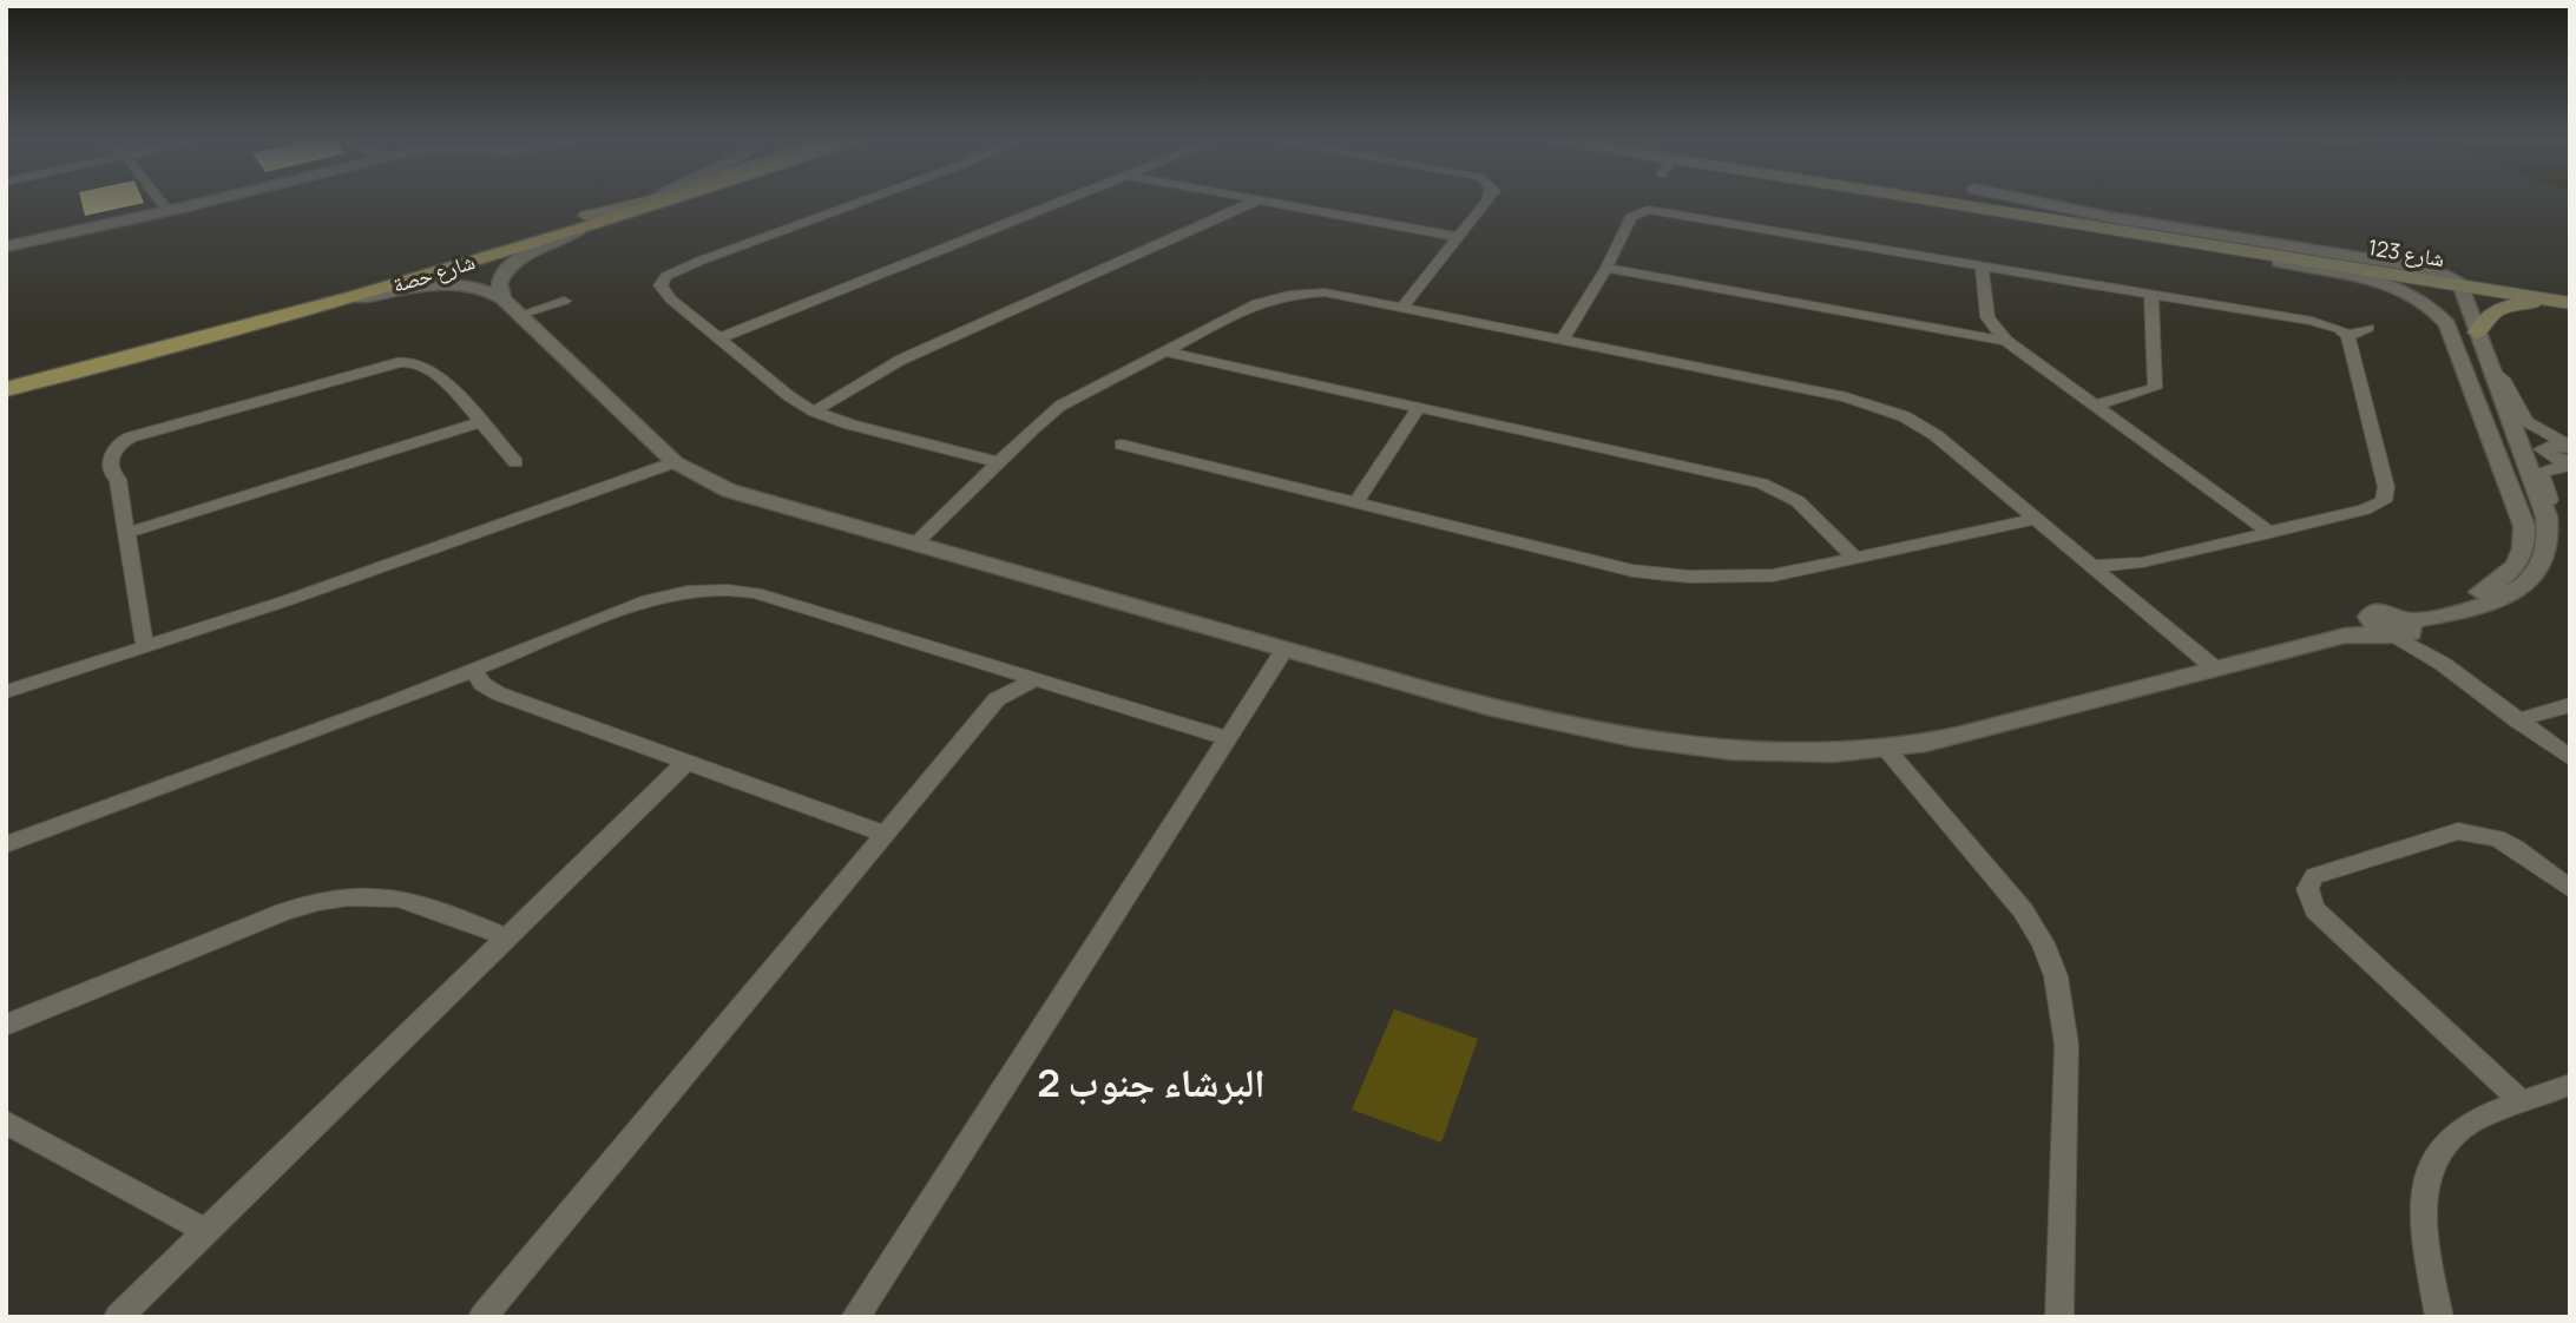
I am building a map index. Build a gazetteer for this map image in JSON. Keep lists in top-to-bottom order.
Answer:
{
  "streets": {
    "main road": ["شارع 123", "شارع حصة"]
  },
  "districts": ["البرشاء جنوب 2"]
}
